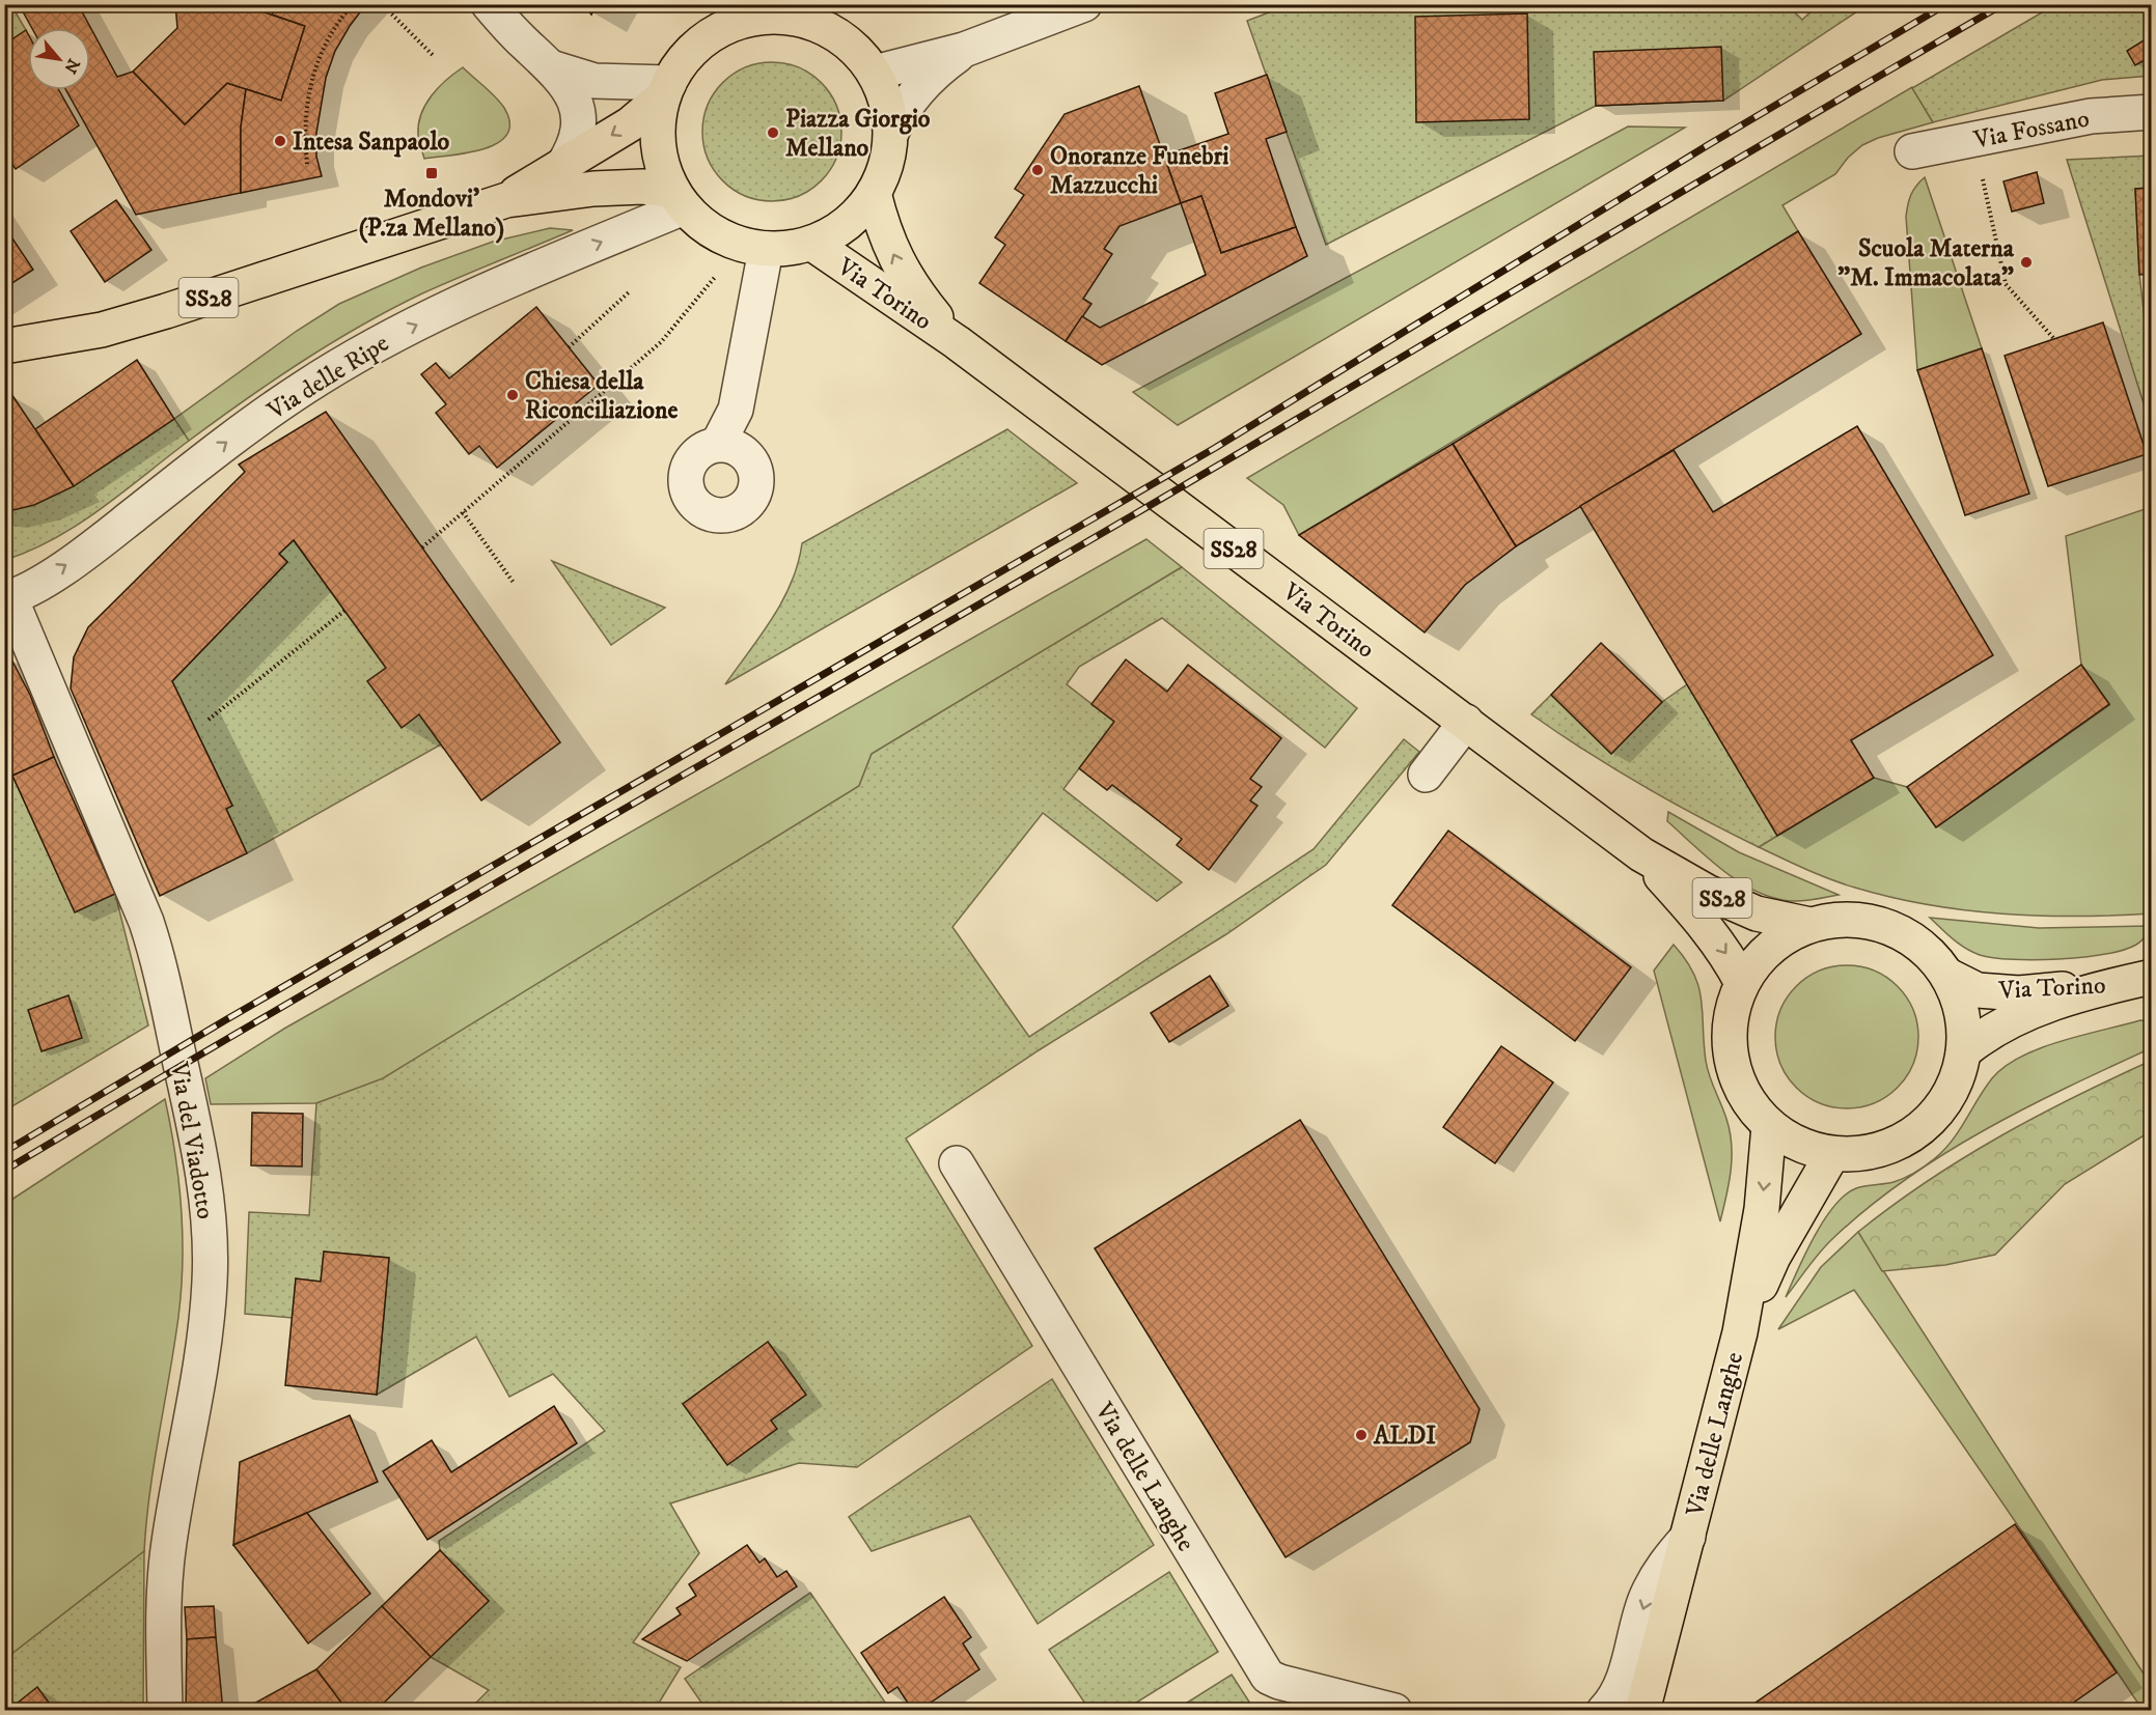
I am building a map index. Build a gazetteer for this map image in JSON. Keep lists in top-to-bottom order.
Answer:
{
  "streets": {
    "main road": ["Via Torino", "SS28", "Via delle Langhe"],
    "street": ["Via Fossano", "Via delle Ripe", "Via del Viadotto"]
  },
  "crossings": [
    ["Via Torino", "Via delle Langhe"],
    ["SS28", "Via delle Ripe"],
    ["Via delle Ripe", "Via del Viadotto"]
  ],
  "one_way": ["Via delle Ripe"],
  "places": {
    "other": [
      "Piazza Giorgio Mellano",
      "Intesa Sanpaolo",
      "Onoranze Funebri Mazzucchi",
      "Scuola Materna \"M. Immacolata\"",
      "Chiesa della Riconciliazione",
      "ALDI"
    ],
    "transit": ["Mondovi' (P.za Mellano)"]
  },
  "north": "bottom right"
}
